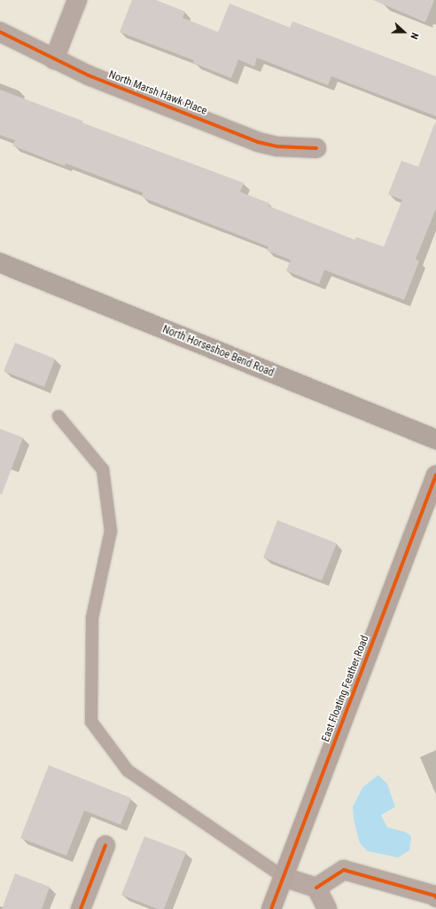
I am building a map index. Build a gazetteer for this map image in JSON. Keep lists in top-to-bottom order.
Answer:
{
  "streets": {
    "highway": ["North Horseshoe Bend Road"],
    "street": ["North Marsh Hawk Place", "East Floating Feather Road"]
  },
  "north": "right"
}
